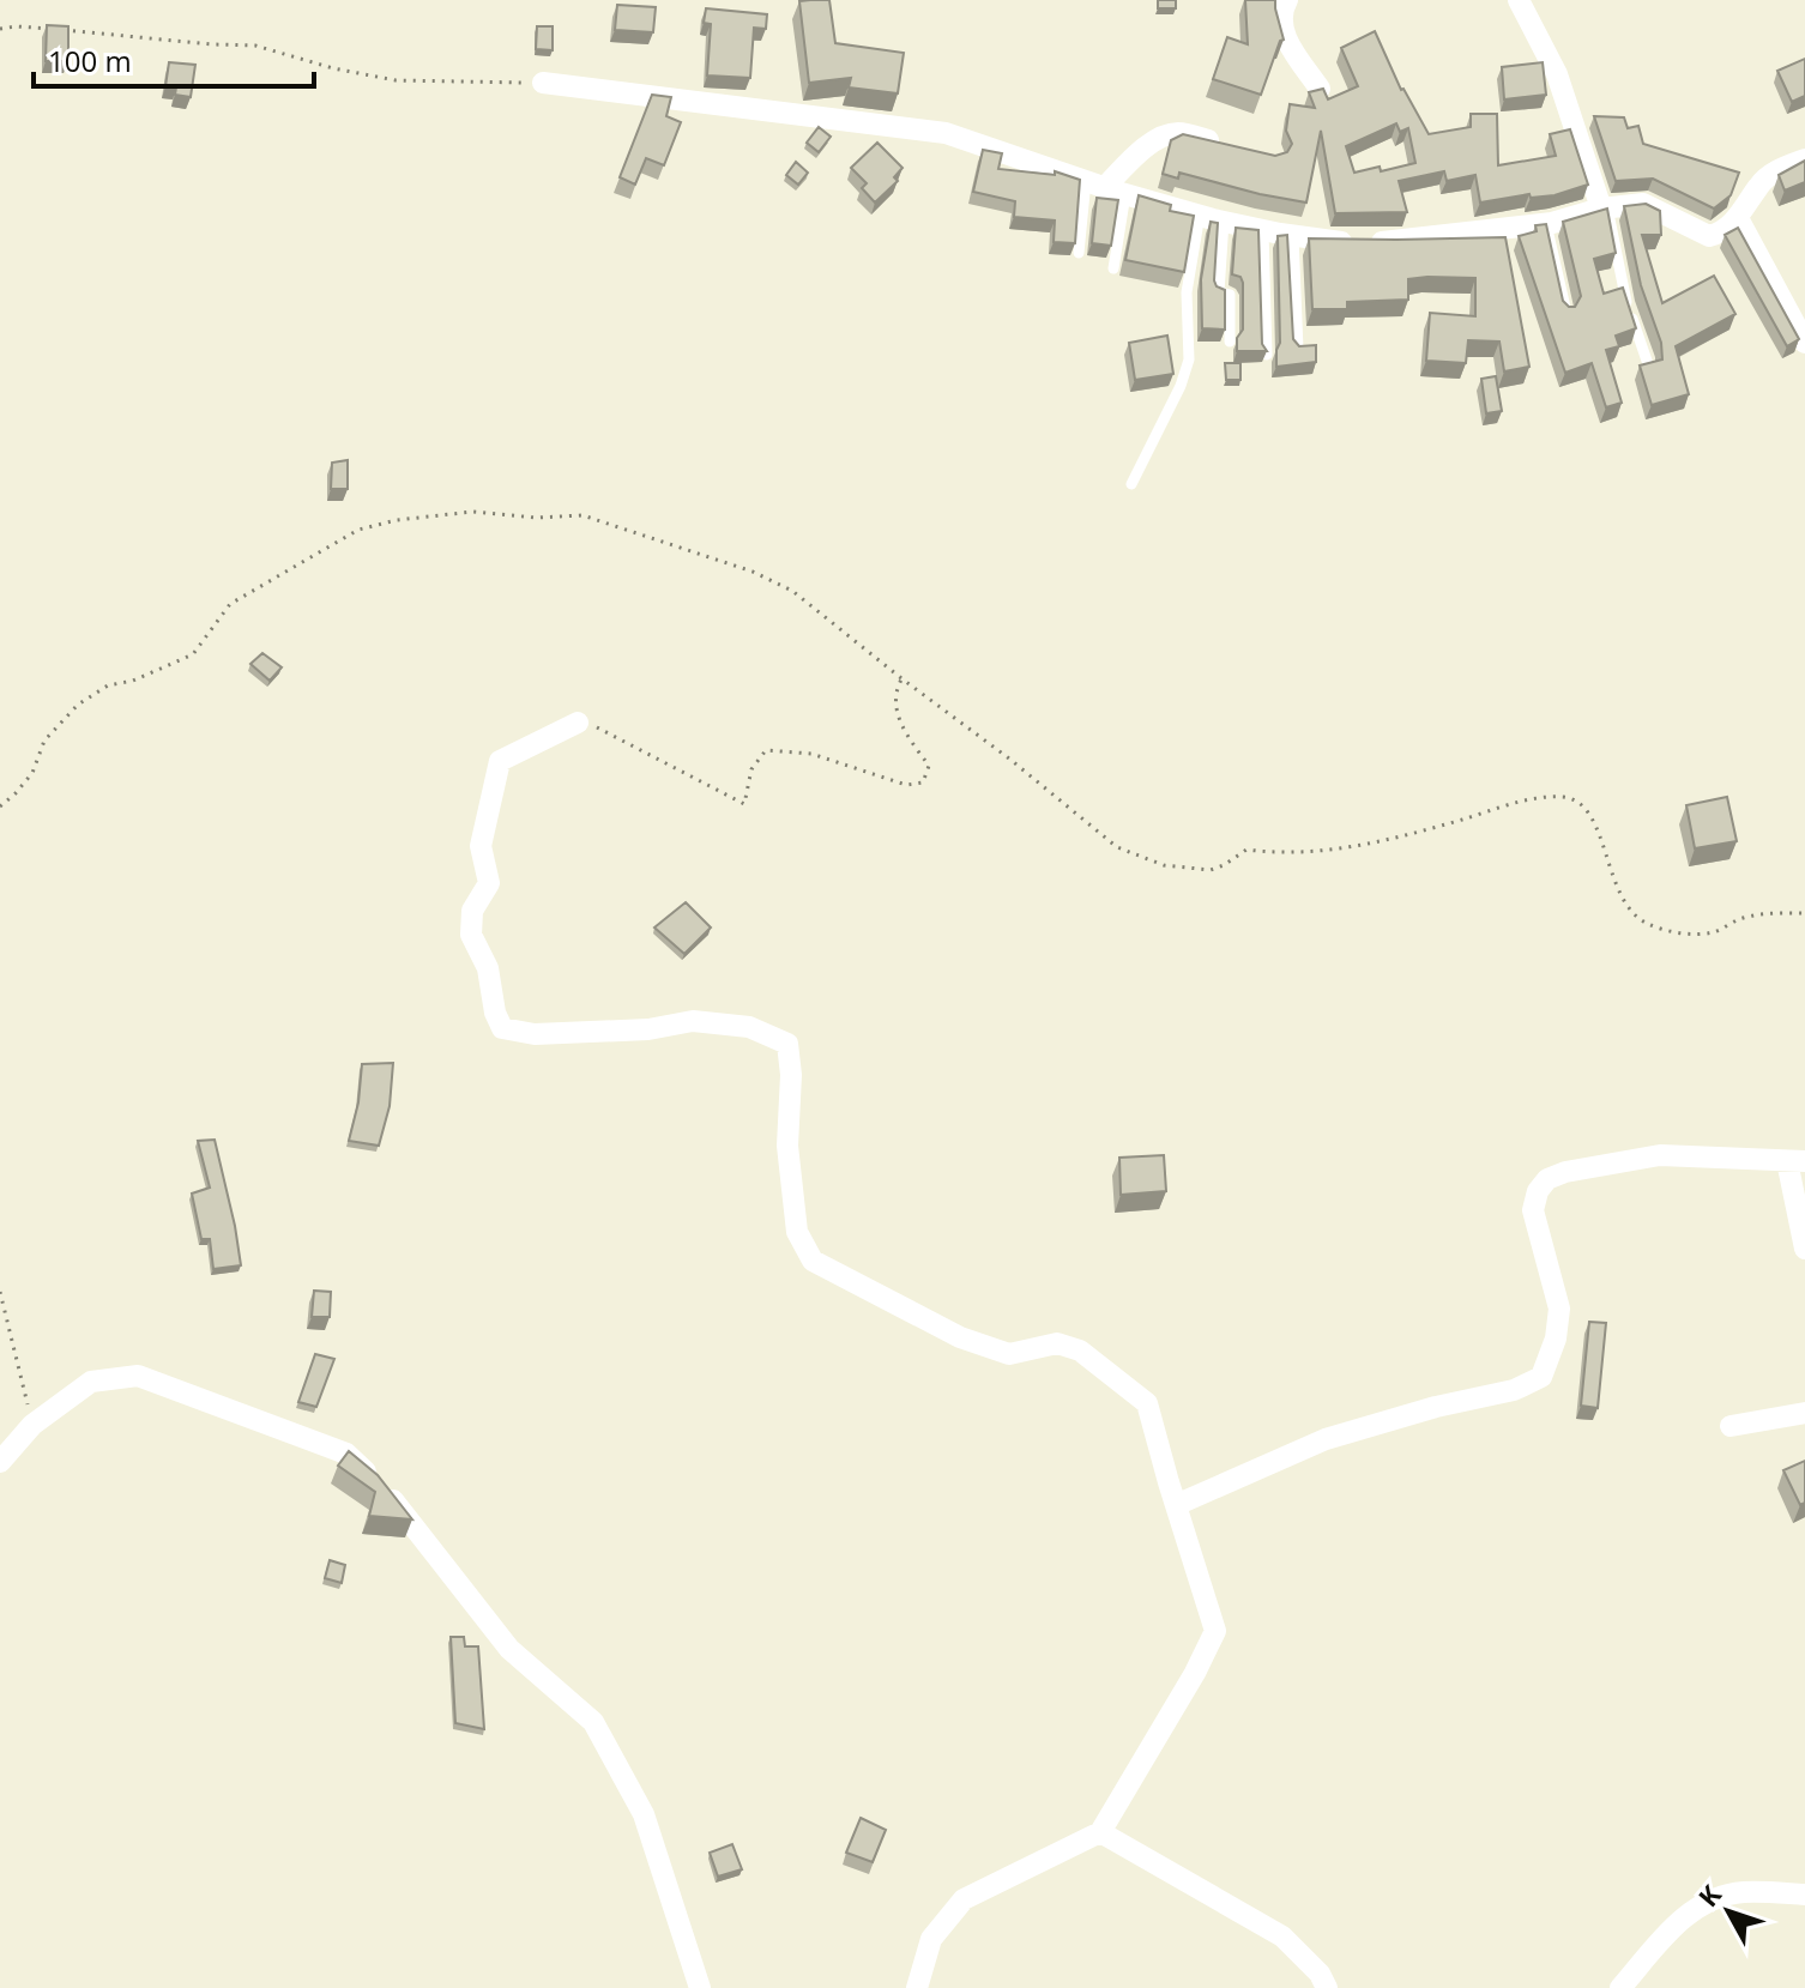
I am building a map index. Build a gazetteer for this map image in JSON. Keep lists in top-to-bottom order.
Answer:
{
  "scale_bar": "100 m",
  "north": "top left"
}
